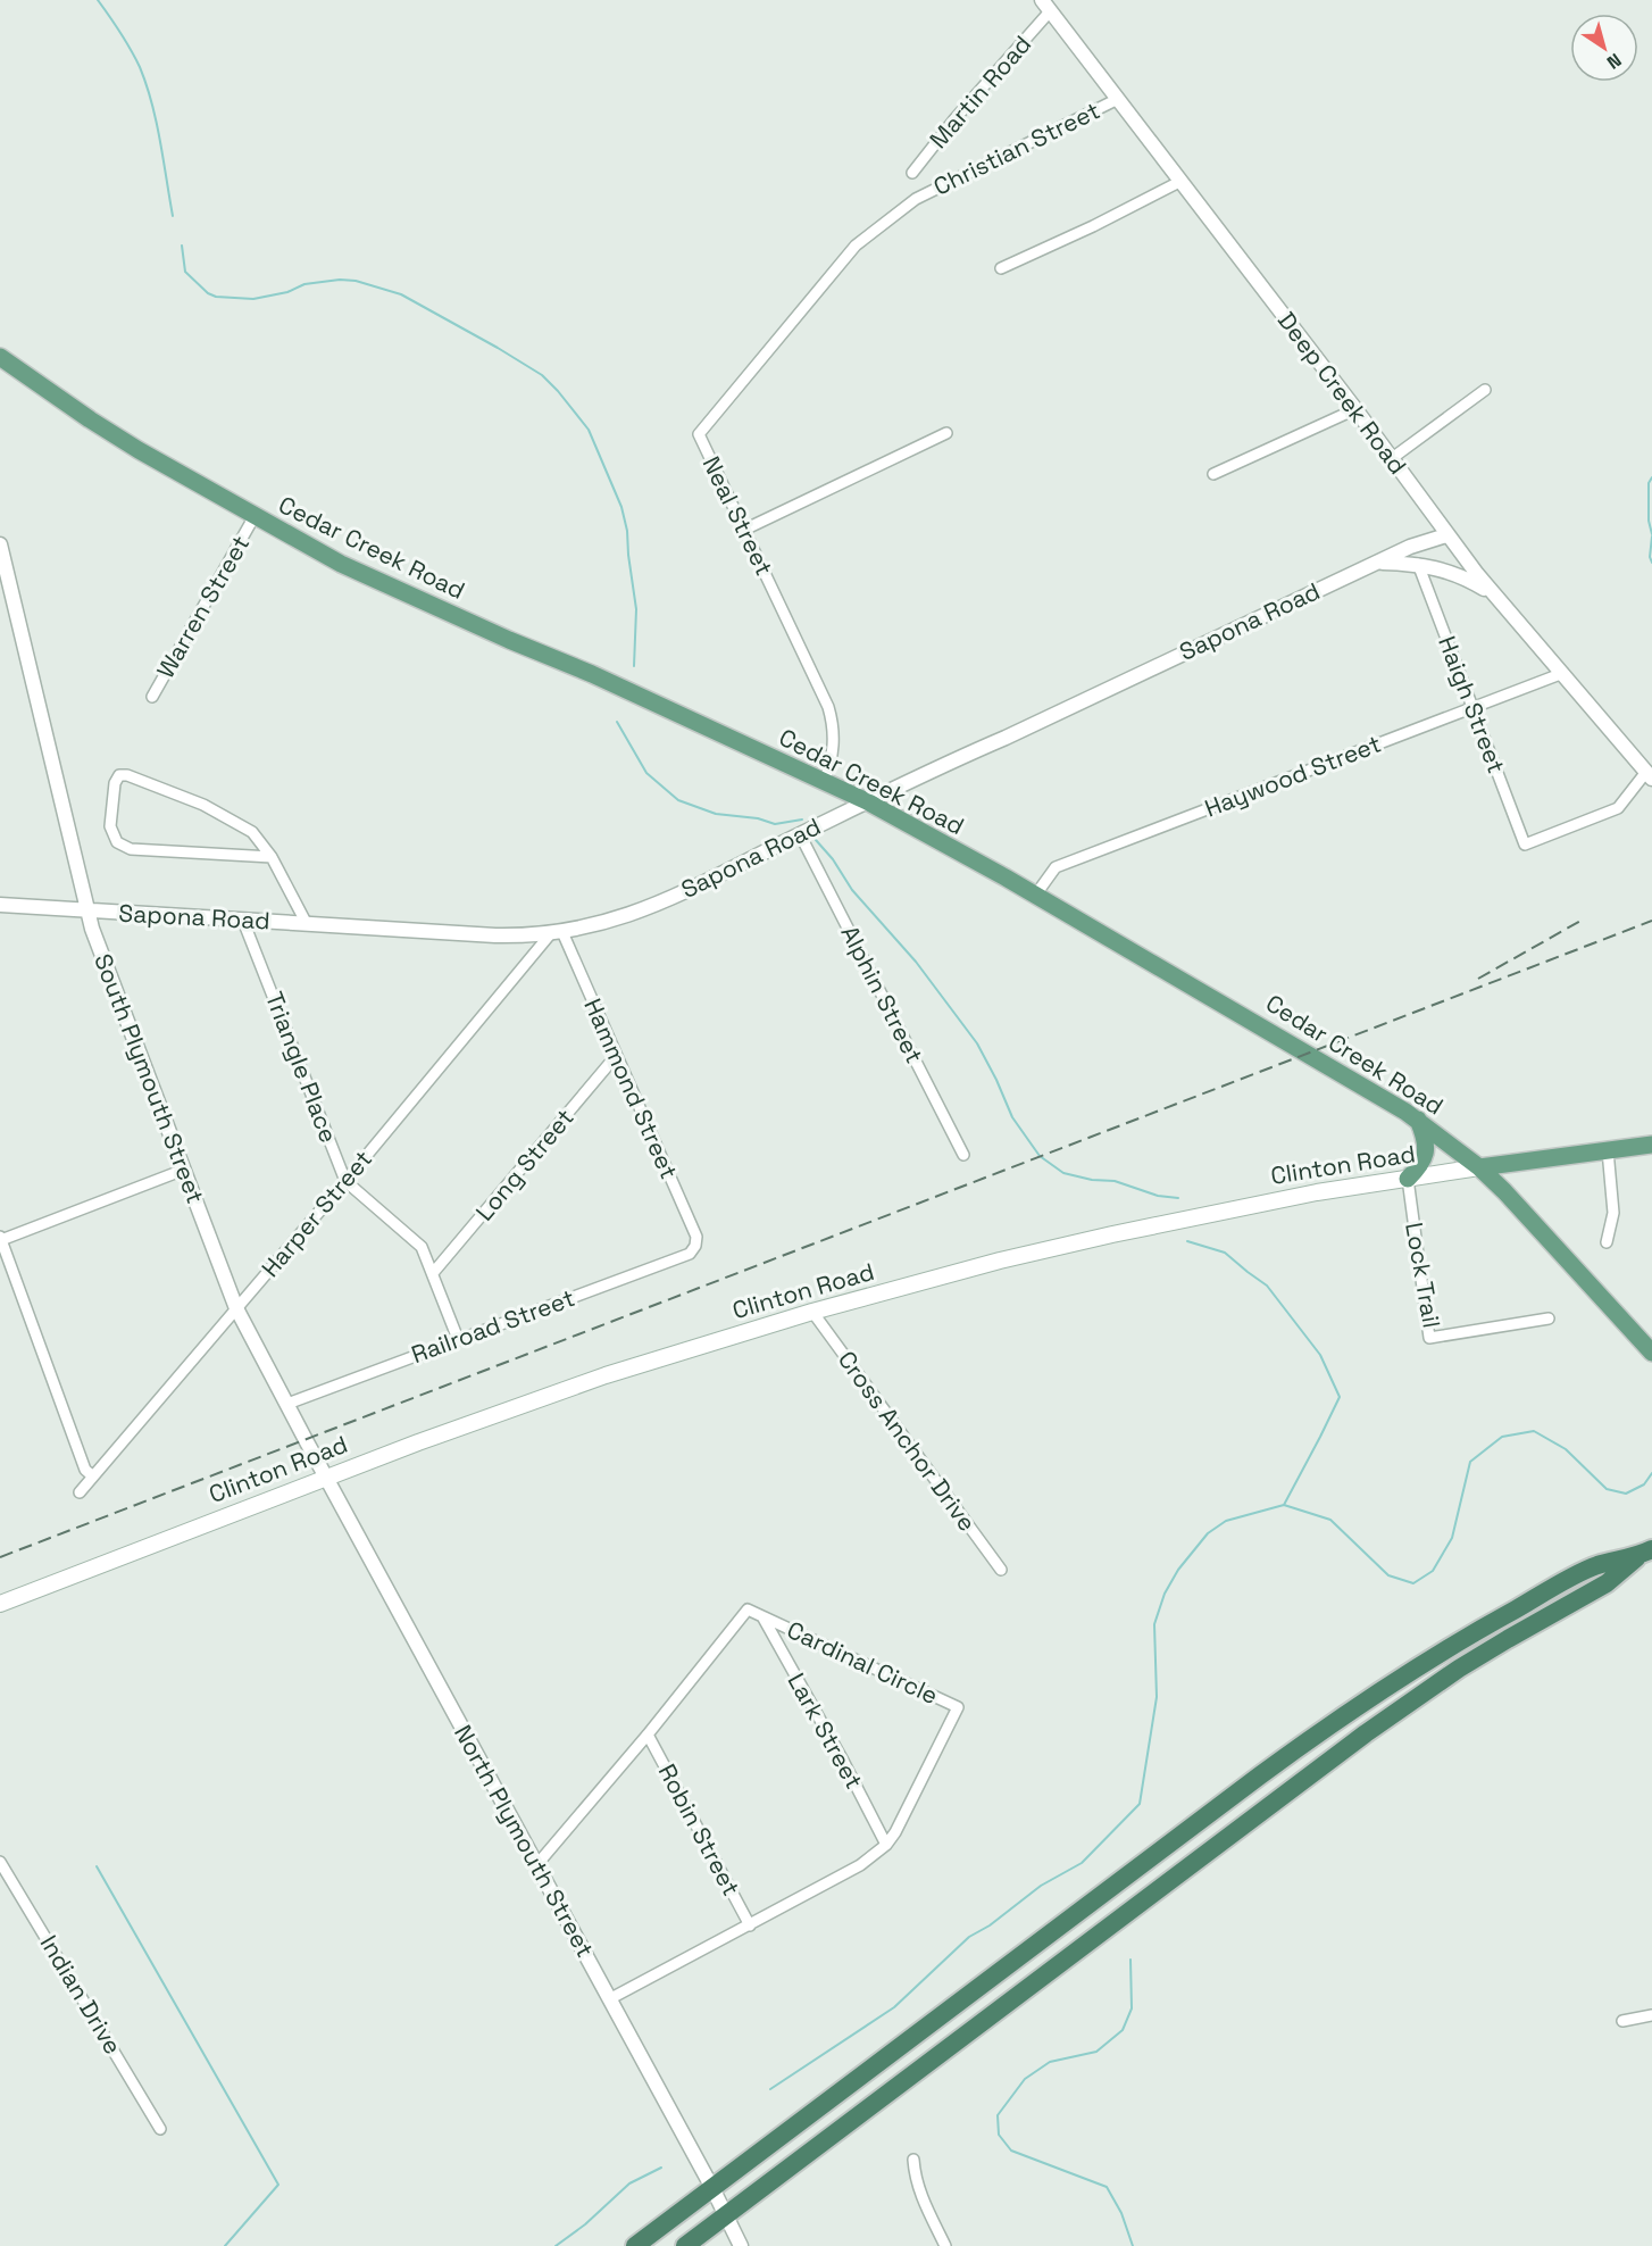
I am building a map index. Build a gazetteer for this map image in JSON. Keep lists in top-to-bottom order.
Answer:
{
  "streets": {
    "main road": ["Cedar Creek Road", "Clinton Road"],
    "street": [
      "Martin Road",
      "Christian Street",
      "Deep Creek Road",
      "Neal Street",
      "Warren Street",
      "Sapona Road",
      "Haigh Street",
      "Haywood Street",
      "Alphin Street",
      "Triangle Place",
      "South Plymouth Street",
      "Hammond Street",
      "Long Street",
      "Harper Street",
      "Lock Trail",
      "Railroad Street",
      "Cross Anchor Drive",
      "Cardinal Circle",
      "Lark Street",
      "Robin Street",
      "North Plymouth Street",
      "Indian Drive"
    ]
  },
  "crossings": [
    ["Martin Road", "Deep Creek Road"],
    ["Christian Street", "Deep Creek Road"],
    ["Christian Street", "Neal Street"],
    ["Deep Creek Road", "Sapona Road"],
    ["Deep Creek Road", "Haigh Street"],
    ["Deep Creek Road", "Haywood Street"],
    ["Neal Street", "Cedar Creek Road"],
    ["Cedar Creek Road", "Warren Street"],
    ["Cedar Creek Road", "Sapona Road"],
    ["Cedar Creek Road", "Haywood Street"],
    ["Cedar Creek Road", "Clinton Road"],
    ["Sapona Road", "Alphin Street"],
    ["Sapona Road", "Triangle Place"],
    ["Sapona Road", "South Plymouth Street"],
    ["Sapona Road", "Hammond Street"],
    ["Sapona Road", "Harper Street"],
    ["Haigh Street", "Haywood Street"],
    ["Triangle Place", "Long Street"],
    ["Triangle Place", "Harper Street"],
    ["Triangle Place", "Railroad Street"],
    ["South Plymouth Street", "Harper Street"],
    ["South Plymouth Street", "Railroad Street"],
    ["South Plymouth Street", "North Plymouth Street"],
    ["Hammond Street", "Long Street"],
    ["Hammond Street", "Harper Street"],
    ["Hammond Street", "Railroad Street"],
    ["Clinton Road", "Lock Trail"],
    ["Clinton Road", "Cross Anchor Drive"],
    ["Clinton Road", "North Plymouth Street"],
    ["Cardinal Circle", "Lark Street"],
    ["Cardinal Circle", "Robin Street"],
    ["Cardinal Circle", "North Plymouth Street"]
  ],
  "north": "bottom right"
}
